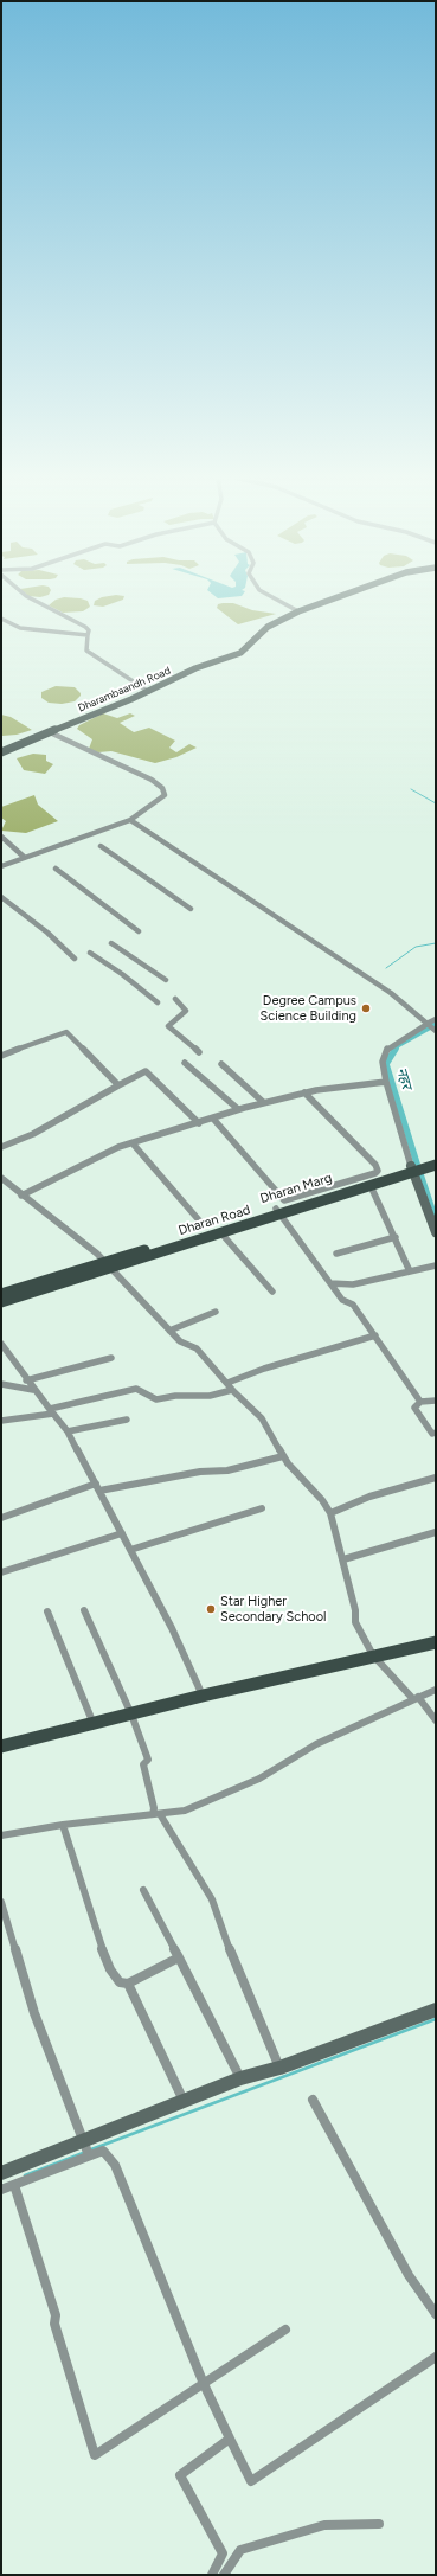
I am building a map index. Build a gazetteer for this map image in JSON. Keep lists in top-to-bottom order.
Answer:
{
  "streets": {
    "main road": ["Dharambaandh Road", "Dharan Marg", "Dharan Road"]
  },
  "crossings": [
    ["Dharan Marg", "Dharan Road"]
  ],
  "water": ["नहर"],
  "places": ["Degree Campus Science Building", "Star Higher Secondary School"]
}
